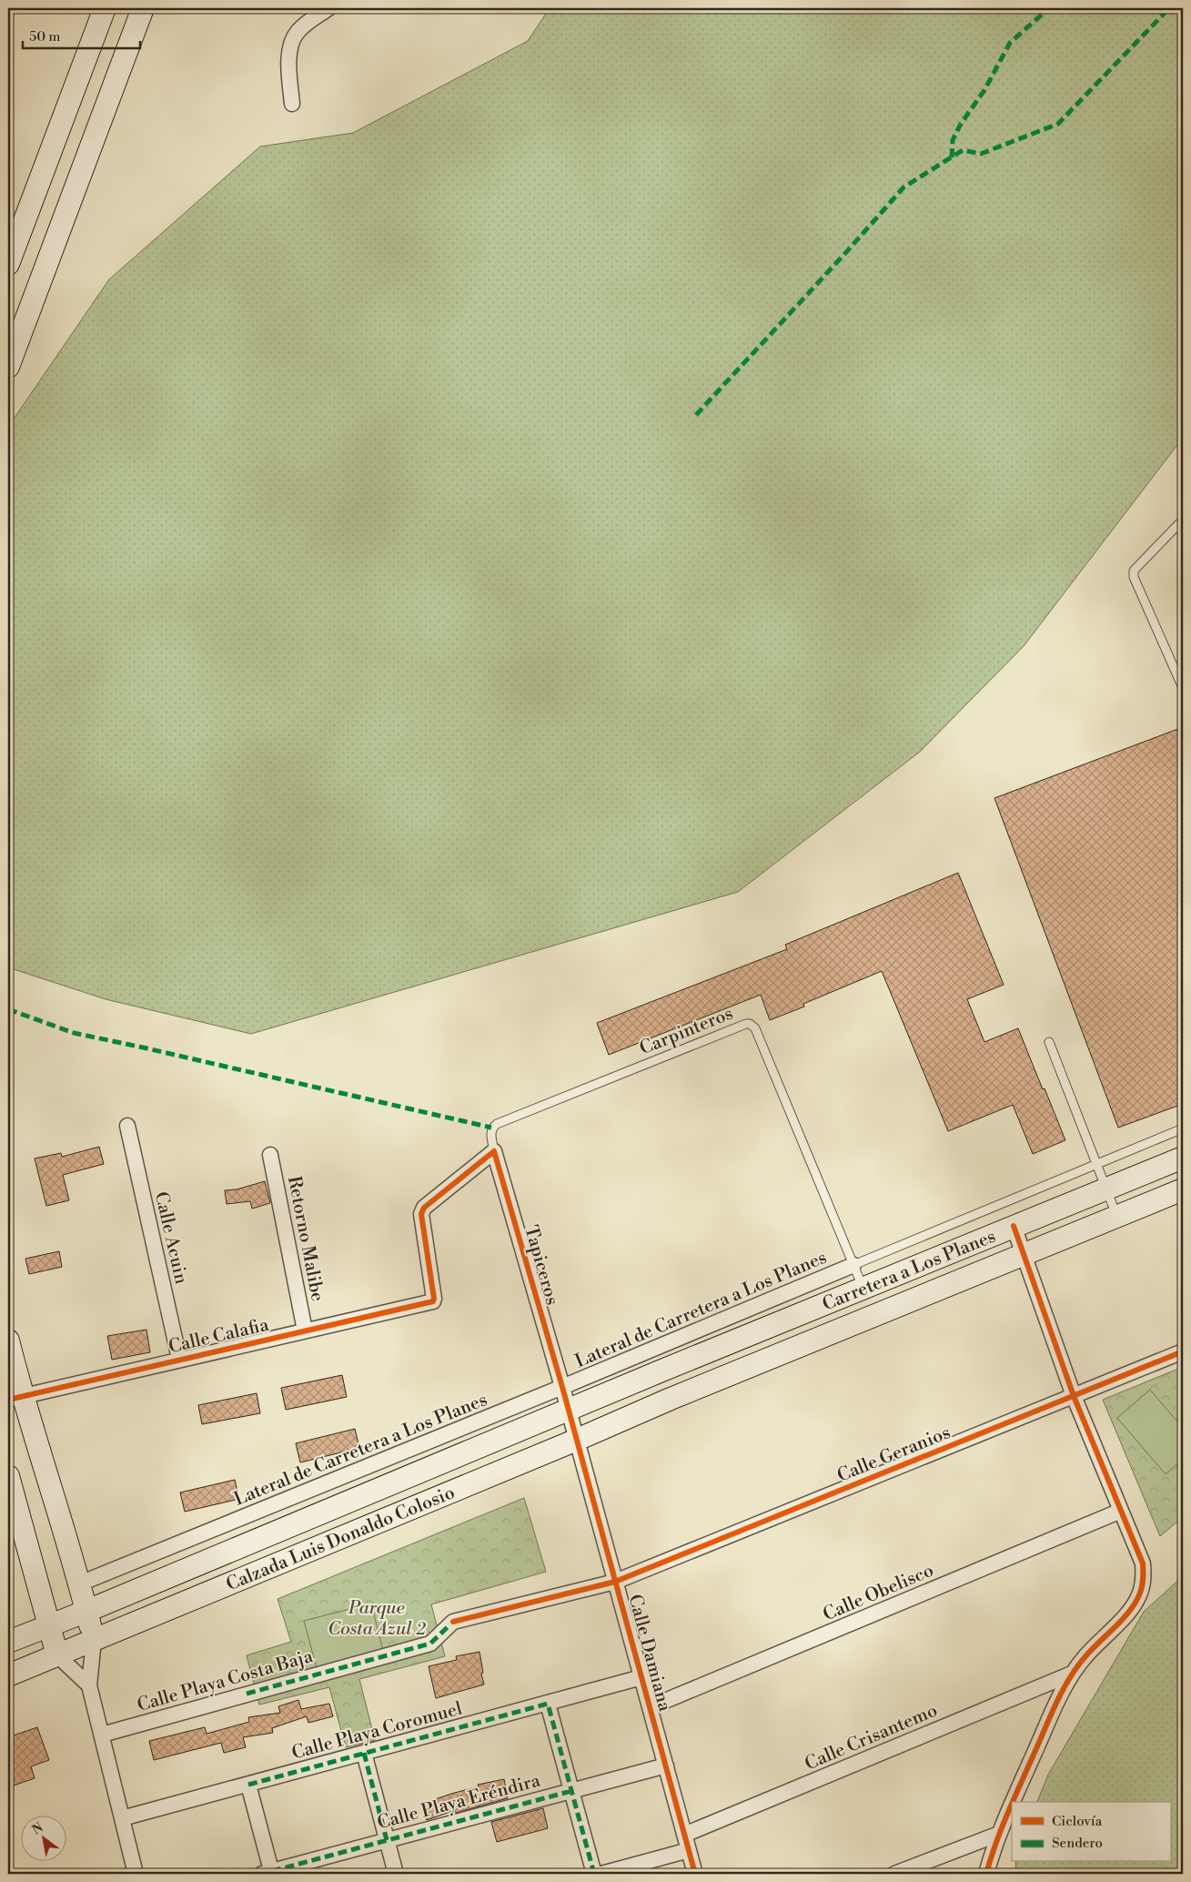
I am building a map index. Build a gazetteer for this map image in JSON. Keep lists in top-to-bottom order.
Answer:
{
  "streets": {
    "main road": ["Carretera a Los Planes", "Calzada Luis Donaldo Colosio"],
    "street": [
      "Calle Acuin",
      "Retorno Malibe",
      "Tapiceros",
      "Lateral de Carretera a Los Planes",
      "Calle Calafia",
      "Calle Geranios",
      "Calle Obelisco",
      "Calle Damiana",
      "Calle Playa Costa Baja",
      "Calle Playa Coromuel",
      "Calle Crisantemo",
      "Calle Playa Eréndira"
    ],
    "lane": ["Carpinteros"]
  },
  "crossings": [
    ["Carpinteros", "Tapiceros"],
    ["Carpinteros", "Carretera a Los Planes"],
    ["Carpinteros", "Lateral de Carretera a Los Planes"],
    ["Carpinteros", "Calle Calafia"],
    ["Calle Acuin", "Calle Calafia"],
    ["Retorno Malibe", "Calle Calafia"],
    ["Tapiceros", "Lateral de Carretera a Los Planes"],
    ["Tapiceros", "Calle Calafia"],
    ["Tapiceros", "Calle Damiana"],
    ["Carretera a Los Planes", "Calzada Luis Donaldo Colosio"],
    ["Lateral de Carretera a Los Planes", "Calle Damiana"],
    ["Calle Geranios", "Calle Damiana"],
    ["Calle Geranios", "Calle Playa Costa Baja"],
    ["Calzada Luis Donaldo Colosio", "Calle Damiana"],
    ["Calle Obelisco", "Calle Damiana"],
    ["Calle Damiana", "Calle Playa Costa Baja"],
    ["Calle Damiana", "Calle Playa Coromuel"],
    ["Calle Damiana", "Calle Crisantemo"],
    ["Calle Damiana", "Calle Playa Eréndira"]
  ],
  "parks": ["Parque Costa Azul 2"],
  "legend": ["Ciclovía", "Sendero"],
  "scale_bar": "50 m",
  "north": "top left"
}
